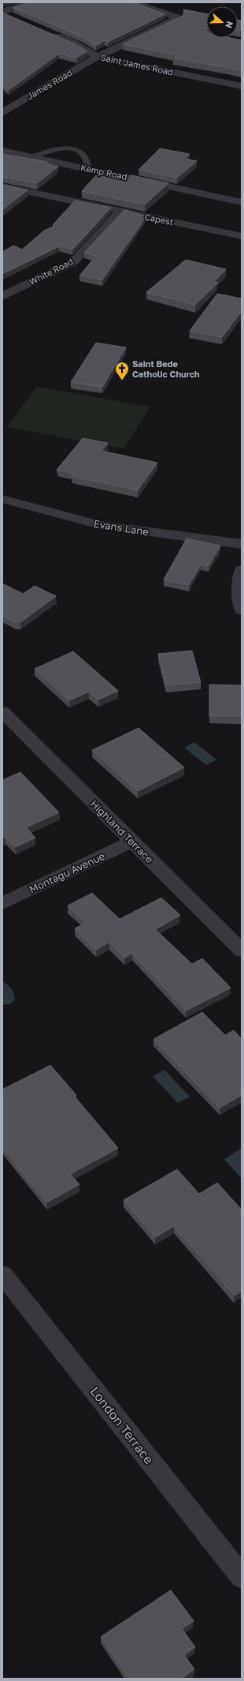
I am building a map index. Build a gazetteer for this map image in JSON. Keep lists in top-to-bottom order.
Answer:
{
  "streets": {
    "street": [
      "Saint James Road",
      "James Road",
      "Kemp Road",
      "Capest",
      "White Road",
      "Evans Lane",
      "Highland Terrace",
      "Montagu Avenue",
      "London Terrace"
    ]
  },
  "crossings": [
    ["Saint James Road", "James Road"],
    ["Capest", "White Road"],
    ["Highland Terrace", "Montagu Avenue"]
  ],
  "places": {
    "church": ["Saint Bede Catholic Church"]
  },
  "north": "right"
}
